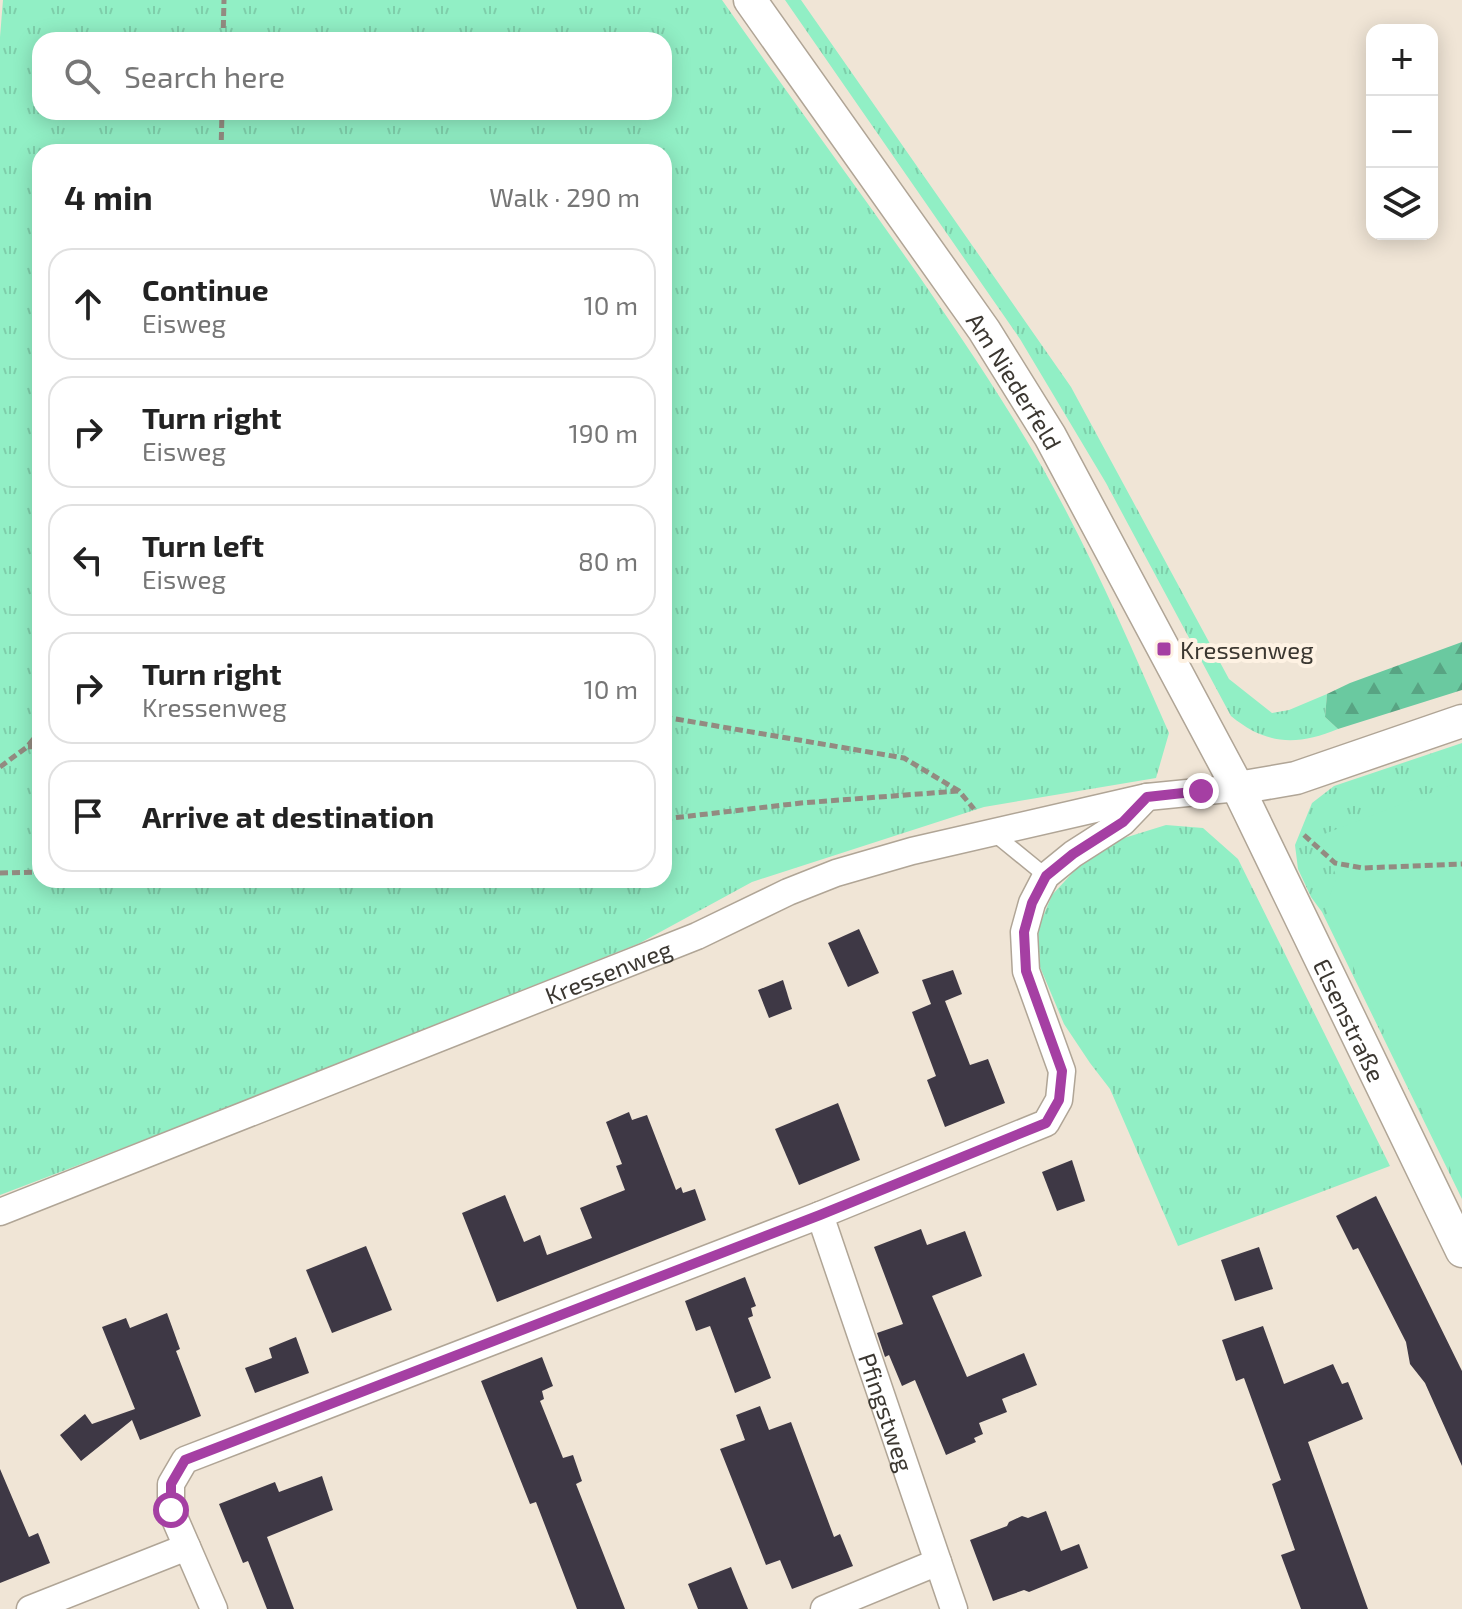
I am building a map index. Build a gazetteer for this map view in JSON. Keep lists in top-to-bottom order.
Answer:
{
  "streets": {
    "street": [
      "Am Niederfeld",
      "Kressenweg",
      "Elsenstraße",
      "Pfingstweg"
    ]
  },
  "crossings": [
    ["Am Niederfeld", "Kressenweg"],
    ["Am Niederfeld", "Elsenstraße"],
    ["Kressenweg", "Elsenstraße"]
  ],
  "places": {
    "transit": ["Kressenweg"]
  },
  "page": {
    "map_buttons": ["+", "−"],
    "search": "Search here",
    "heading": ["4 min", "Walk · 290 m"],
    "list": [
      ["Continue", "Eisweg", "10 m"],
      ["Turn right", "Eisweg", "190 m"],
      ["Turn left", "Eisweg", "80 m"],
      ["Turn right", "Kressenweg", "10 m"],
      "Arrive at destination"
    ]
  }
}
